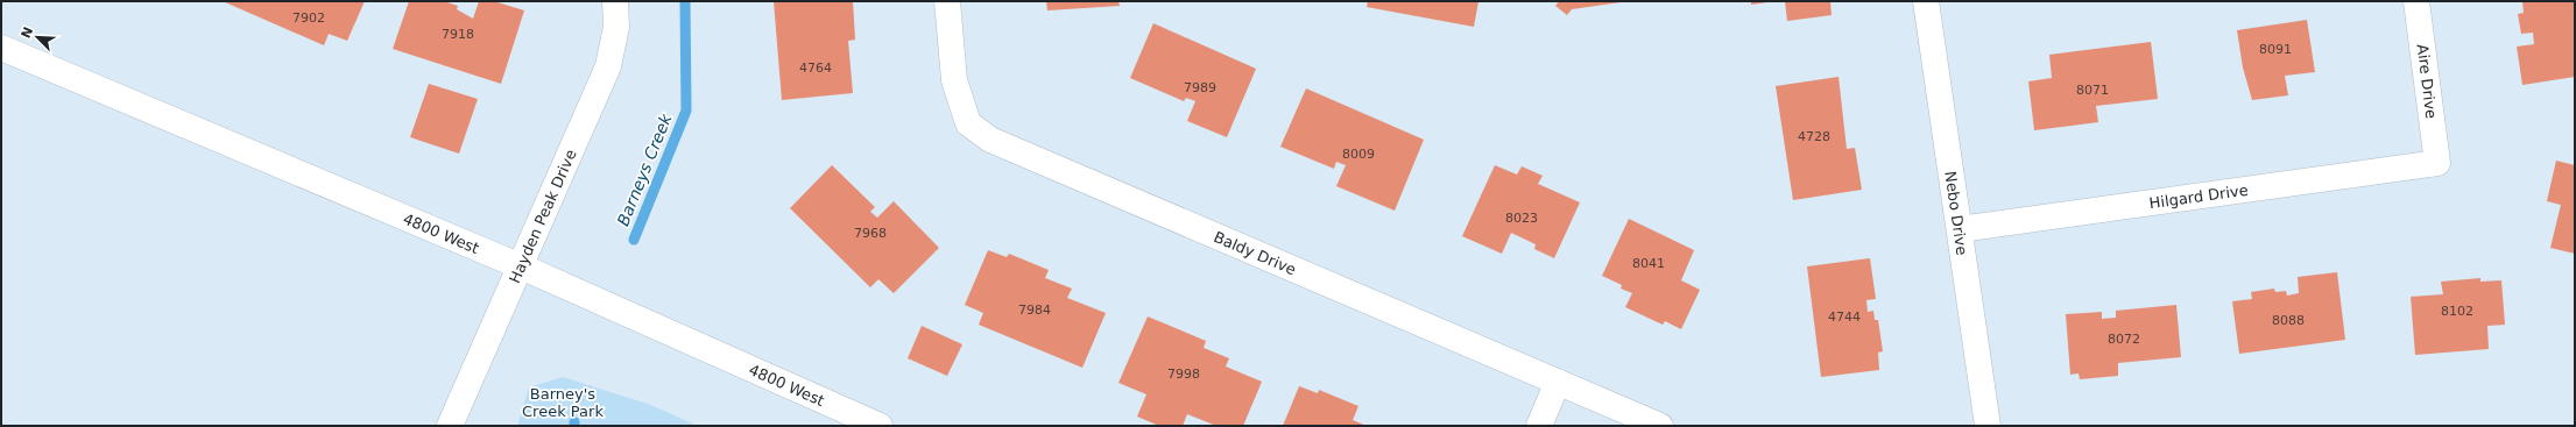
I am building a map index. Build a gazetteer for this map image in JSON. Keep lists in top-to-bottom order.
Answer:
{
  "streets": {
    "street": [
      "Aire Drive",
      "Hilgard Drive",
      "Nebo Drive",
      "Hayden Peak Drive",
      "4800 West",
      "Baldy Drive"
    ]
  },
  "crossings": [
    ["Aire Drive", "Hilgard Drive"],
    ["Hilgard Drive", "Nebo Drive"],
    ["Hayden Peak Drive", "4800 West"]
  ],
  "water": ["Barneys Creek"],
  "parks": ["Barney's Creek Park"],
  "house_numbers": [
    "7902",
    "7918",
    "8091",
    "4764",
    "7989",
    "8071",
    "4728",
    "8009",
    "8023",
    "7968",
    "8041",
    "7984",
    "8102",
    "4744",
    "8088",
    "8072",
    "7998"
  ],
  "north": "top left"
}
